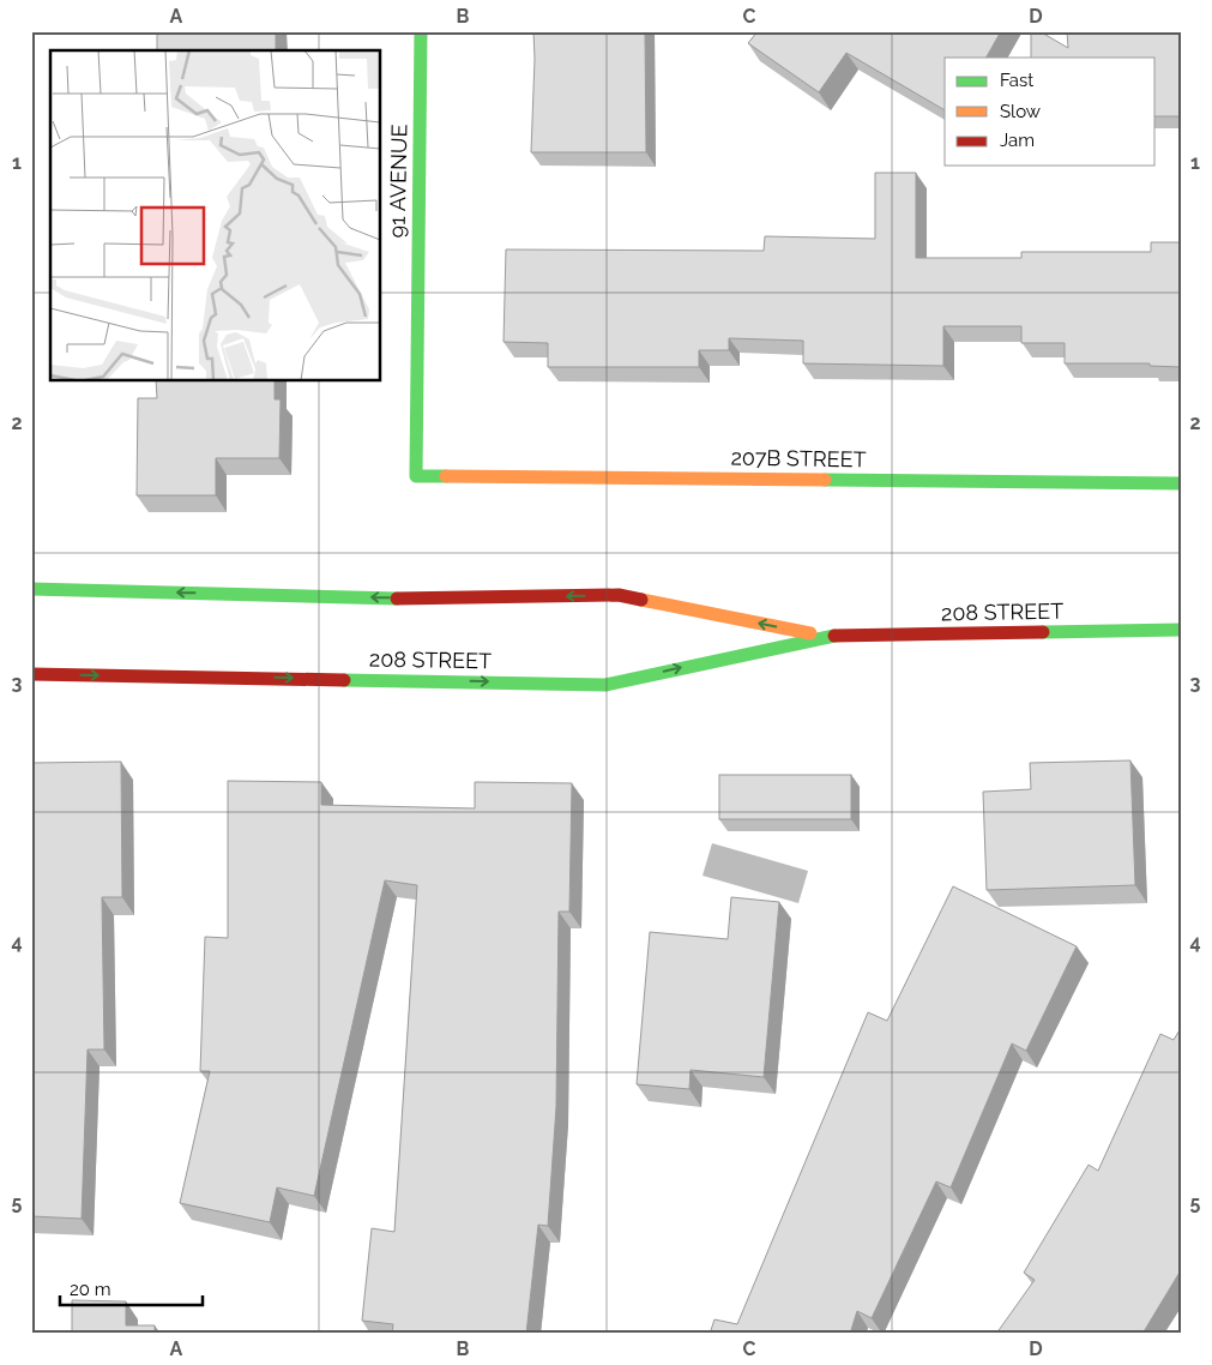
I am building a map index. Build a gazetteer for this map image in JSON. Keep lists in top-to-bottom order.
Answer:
{
  "streets": {
    "main road": ["91 AVENUE", "207B STREET", "208 STREET"]
  },
  "crossings": [
    ["91 AVENUE", "207B STREET"]
  ],
  "legend": ["Fast", "Slow", "Jam"],
  "scale_bar": "20 m",
  "grid": {
    "columns": [
      "A",
      "B",
      "C",
      "D"
    ],
    "rows": [
      "1",
      "2",
      "3",
      "4",
      "5"
    ]
  }
}
